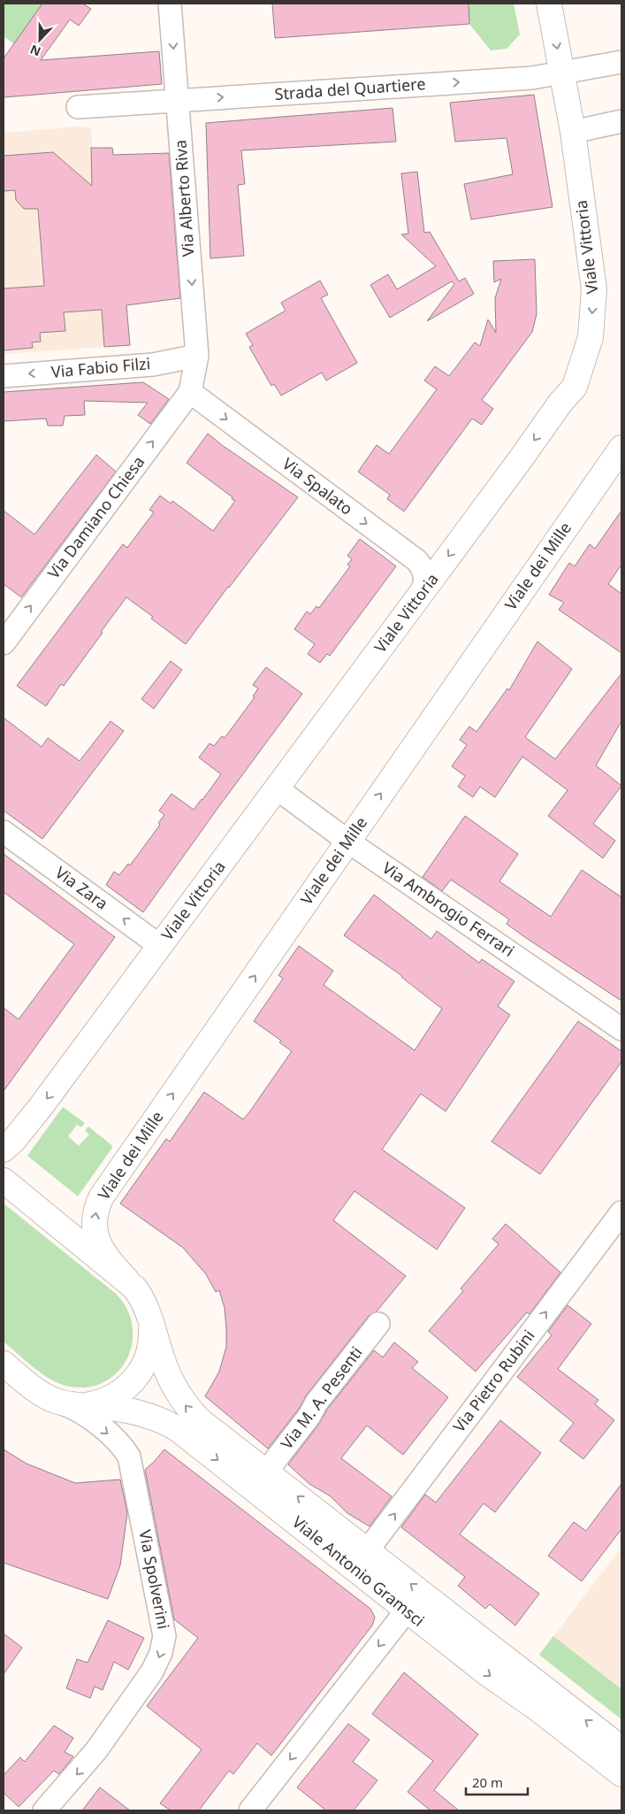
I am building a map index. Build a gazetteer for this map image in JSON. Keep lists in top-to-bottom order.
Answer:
{
  "streets": {
    "main road": ["Viale Vittoria", "Viale dei Mille", "Viale Antonio Gramsci"],
    "street": [
      "Strada del Quartiere",
      "Via Alberto Riva",
      "Via Fabio Filzi",
      "Via Spalato",
      "Via Damiano Chiesa",
      "Via Zara",
      "Via Ambrogio Ferrari",
      "Via Pietro Rubini",
      "Via M. A. Pesenti",
      "Via Spolverini"
    ]
  },
  "crossings": [
    ["Strada del Quartiere", "Via Alberto Riva"],
    ["Strada del Quartiere", "Viale Vittoria"],
    ["Via Alberto Riva", "Via Fabio Filzi"],
    ["Via Alberto Riva", "Via Spalato"],
    ["Via Alberto Riva", "Via Damiano Chiesa"],
    ["Viale Vittoria", "Via Spalato"],
    ["Viale Vittoria", "Via Zara"],
    ["Viale Vittoria", "Via Ambrogio Ferrari"],
    ["Via Spalato", "Via Damiano Chiesa"],
    ["Viale dei Mille", "Via Ambrogio Ferrari"],
    ["Via Pietro Rubini", "Viale Antonio Gramsci"],
    ["Via M. A. Pesenti", "Viale Antonio Gramsci"],
    ["Viale Antonio Gramsci", "Via Spolverini"]
  ],
  "one_way": [
    "Strada del Quartiere",
    "Via Alberto Riva",
    "Viale Vittoria",
    "Via Fabio Filzi",
    "Via Spalato",
    "Via Damiano Chiesa",
    "Viale dei Mille",
    "Via Zara",
    "Via Pietro Rubini",
    "Via Spolverini"
  ],
  "scale_bar": "20 m",
  "north": "bottom"
}
